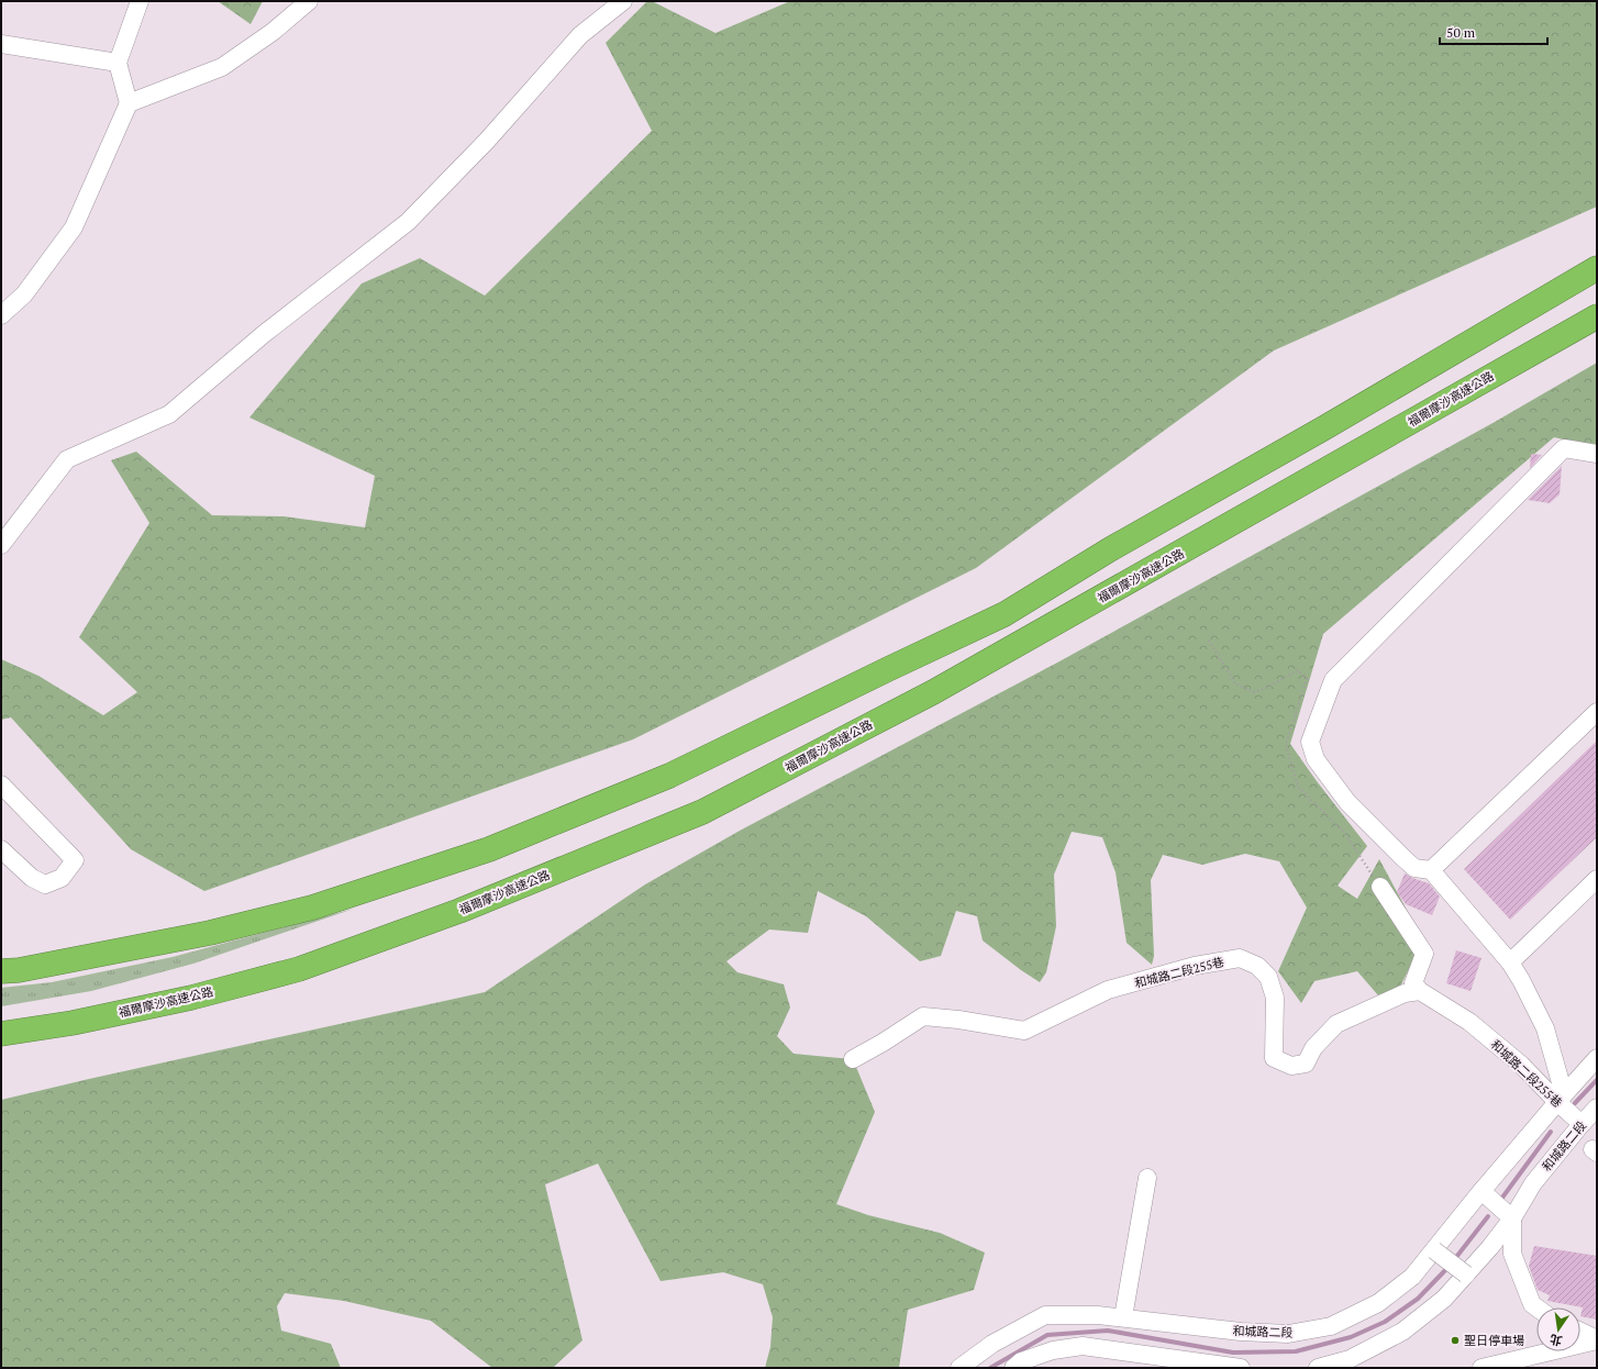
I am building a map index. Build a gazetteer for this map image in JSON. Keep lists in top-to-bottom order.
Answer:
{
  "streets": {
    "highway": ["福爾摩沙高速公路"],
    "street": ["和城路二段255巷", "和城路二段"]
  },
  "crossings": [
    ["和城路二段255巷", "和城路二段"]
  ],
  "places": ["聖日停車場"],
  "scale_bar": "50 m",
  "north": "bottom"
}
